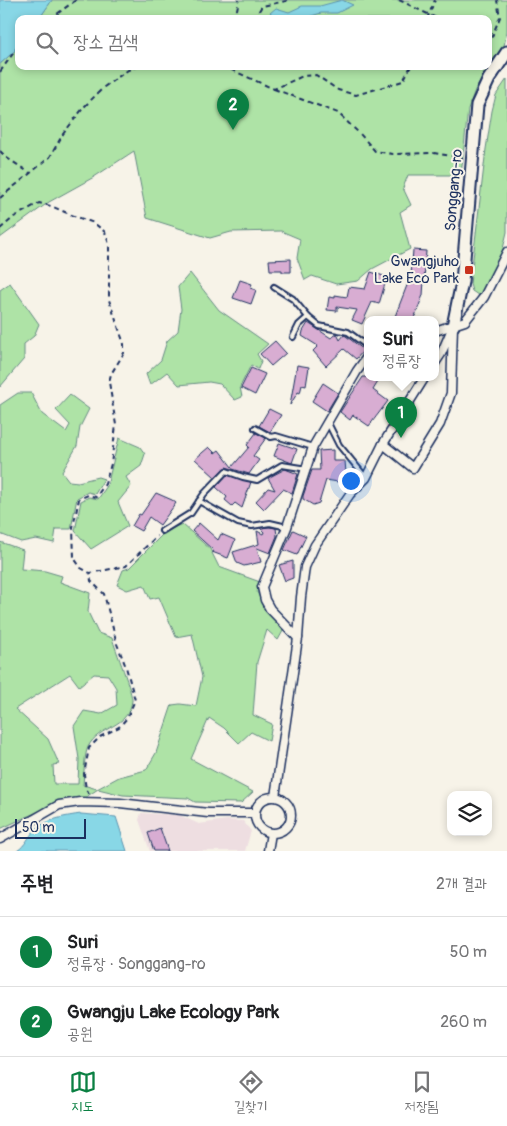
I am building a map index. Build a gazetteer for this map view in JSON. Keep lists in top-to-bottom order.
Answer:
{
  "streets": {
    "main road": ["Songgang-ro"]
  },
  "places": {
    "transit": ["Gwangjuho Lake Eco Park"]
  },
  "scale_bar": "50 m",
  "page": {
    "search": "장소 검색",
    "pins": ["2", "1"],
    "popup": ["Suri", "정류장"],
    "scale": "50 m",
    "heading": ["주변", "2개 결과"],
    "list": [
      {
        "mark": "1",
        "name": "Suri",
        "note": "정류장 · Songgang-ro",
        "value": "50 m"
      },
      {
        "mark": "2",
        "name": "Gwangju Lake Ecology Park",
        "note": "공원",
        "value": "260 m"
      }
    ],
    "nav": ["지도", "길찾기", "저장됨"]
  }
}
